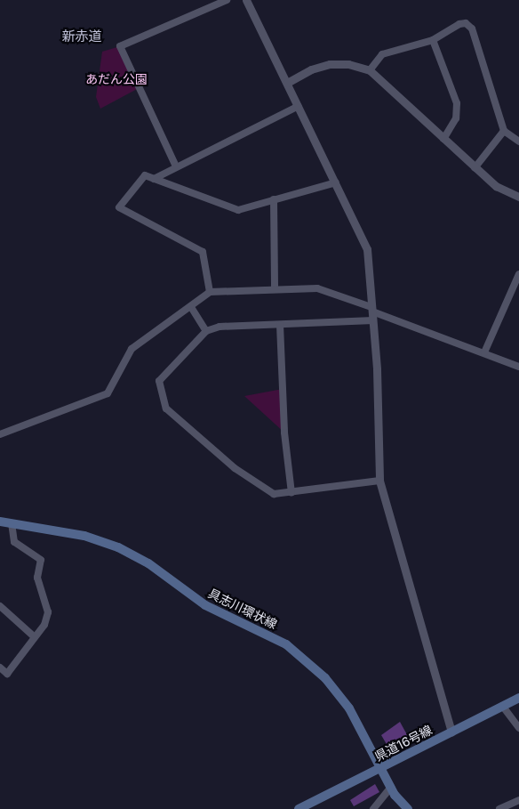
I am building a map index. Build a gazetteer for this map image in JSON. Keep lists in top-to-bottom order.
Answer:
{
  "streets": {
    "main road": ["具志川環状線", "県道16号線"]
  },
  "crossings": [
    ["具志川環状線", "県道16号線"]
  ],
  "districts": ["新赤道"],
  "parks": ["あだん公園"]
}
